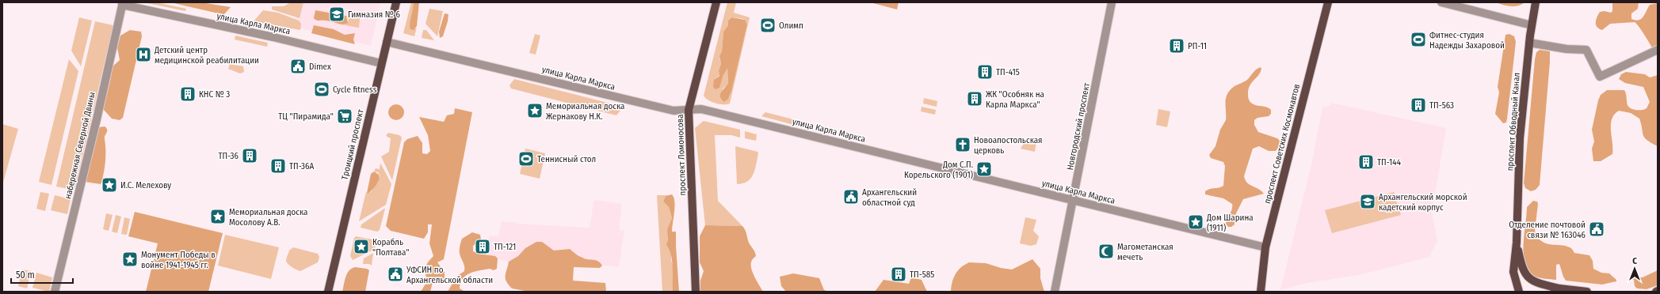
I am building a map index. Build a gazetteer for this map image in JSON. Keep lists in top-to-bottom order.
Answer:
{
  "streets": {
    "main road": [
      "проспект Обводный Канал",
      "проспект Советских Космонавтов",
      "Троицкий проспект",
      "проспект Ломоносова"
    ],
    "street": ["улица Карла Маркса", "Новгородский проспект", "набережная Северной Двины"]
  },
  "crossings": [
    ["улица Карла Маркса", "Новгородский проспект"],
    ["улица Карла Маркса", "проспект Советских Космонавтов"],
    ["улица Карла Маркса", "Троицкий проспект"],
    ["улица Карла Маркса", "набережная Северной Двины"],
    ["улица Карла Маркса", "проспект Ломоносова"]
  ],
  "places": {
    "school or university": ["Гимназия № 6", "Архангельский морской кадетский корпус"],
    "sports": [
      "Олимп",
      "Фитнес-студия Надежды Захаровой",
      "Cycle fitness",
      "Теннисный стол"
    ],
    "building": [
      "РП-11",
      "ТП-415",
      "КНС № 3",
      "ЖК \"Особняк на Карла Маркса\"",
      "ТП-563",
      "ТП-36",
      "ТП-144",
      "ТП-36А",
      "ТП-121",
      "ТП-585"
    ],
    "hospital": ["Детский центр медицинской реабилитации"],
    "public building": [
      "Dimex",
      "Архангельский областной суд",
      "Отделение почтовой связи № 163046",
      "УФСИН по Архангельской области"
    ],
    "place": [
      "Мемориальная доска Жернакову Н.К.",
      "Дом С.П. Корельского (1901)",
      "И.С. Мелехову",
      "Мемориальная доска Мосолову А.В.",
      "Дом Шарина (1911)",
      "Корабль \"Полтава\"",
      "Монумент Победы в войне 1941-1945 гг."
    ],
    "supermarket": ["ТЦ \"Пирамида\""],
    "church": ["Новоапостольская церковь"],
    "mosque": ["Магометанская мечеть"]
  },
  "scale_bar": "50 m",
  "north": "top"
}
